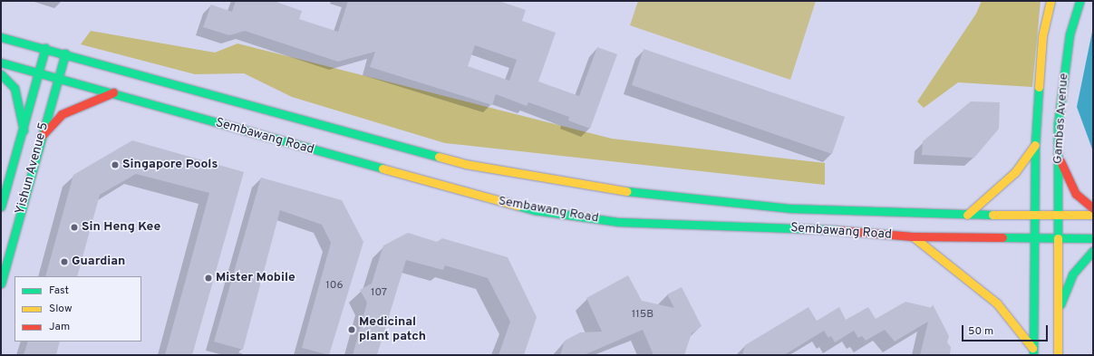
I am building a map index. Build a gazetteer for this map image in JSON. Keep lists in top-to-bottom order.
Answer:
{
  "streets": {
    "main road": ["Gambas Avenue", "Sembawang Road", "Yishun Avenue 5"]
  },
  "crossings": [
    ["Gambas Avenue", "Sembawang Road"],
    ["Sembawang Road", "Yishun Avenue 5"]
  ],
  "places": [
    "Singapore Pools",
    "Sin Heng Kee",
    "Guardian",
    "Mister Mobile",
    "Medicinal plant patch"
  ],
  "house_numbers": ["106", "107", "115B"],
  "legend": ["Fast", "Slow", "Jam"],
  "scale_bar": "50 m"
}
